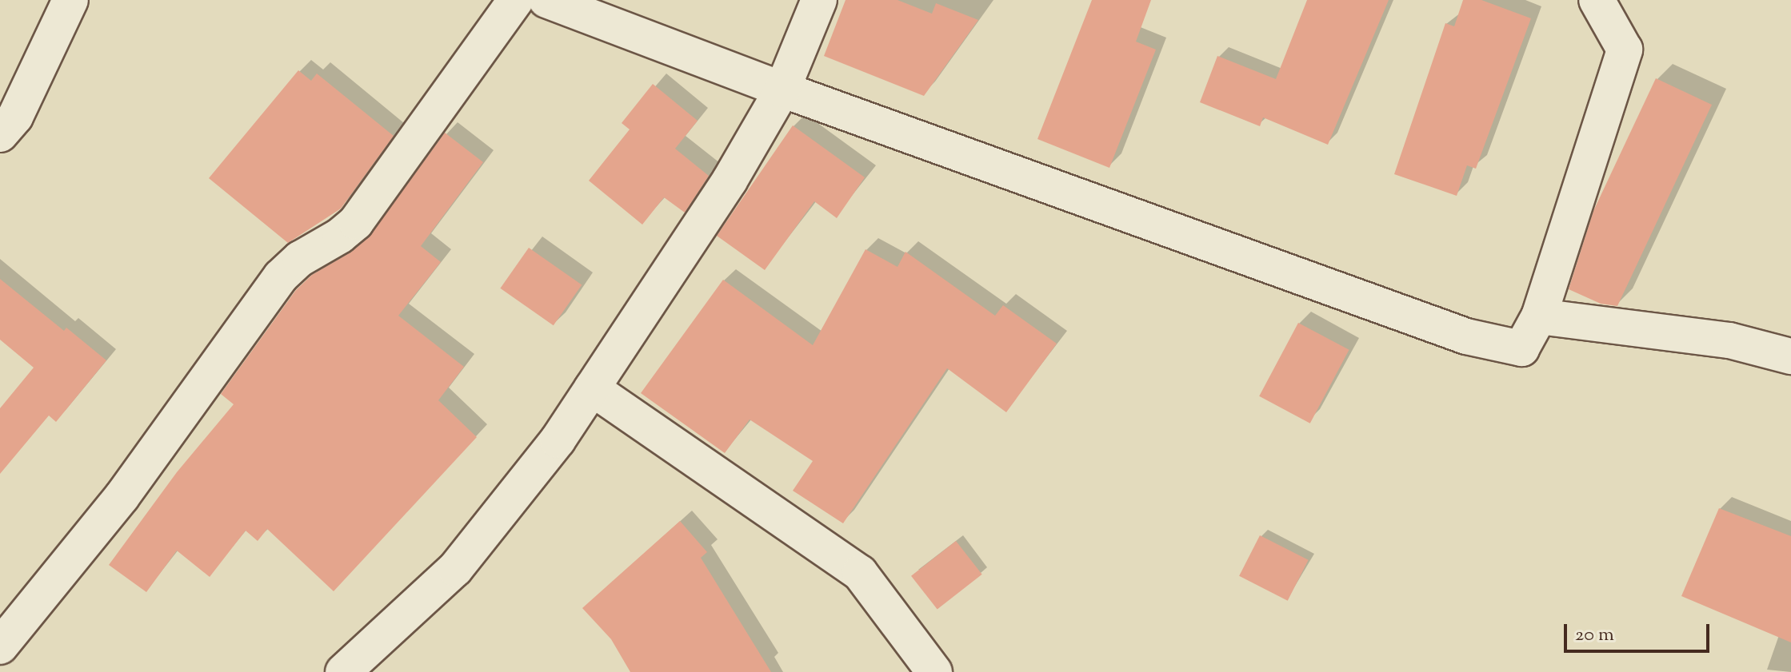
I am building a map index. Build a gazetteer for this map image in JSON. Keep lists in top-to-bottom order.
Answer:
{
  "scale_bar": "20 m"
}
